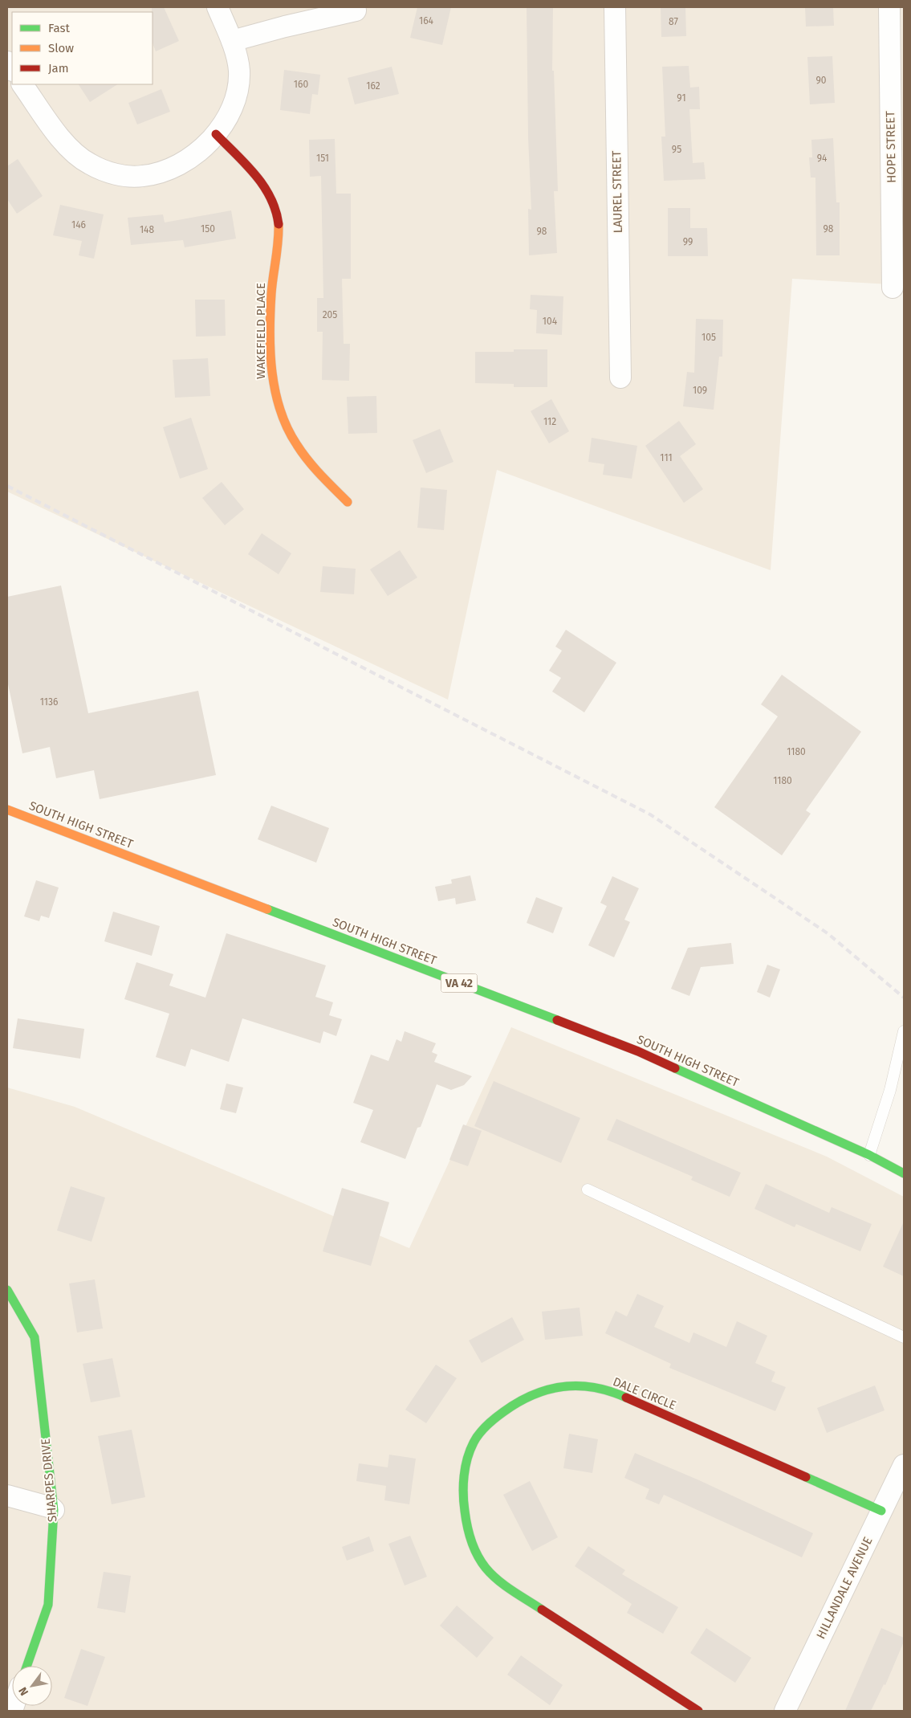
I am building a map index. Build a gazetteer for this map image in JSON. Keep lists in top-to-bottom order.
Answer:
{
  "streets": {
    "street": [
      "HOPE STREET",
      "LAUREL STREET",
      "WAKEFIELD PLACE",
      "SOUTH HIGH STREET",
      "VA 42",
      "DALE CIRCLE",
      "SHARPES DRIVE",
      "HILLANDALE AVENUE"
    ]
  },
  "crossings": [
    ["DALE CIRCLE", "HILLANDALE AVENUE"]
  ],
  "house_numbers": [
    "164",
    "87",
    "90",
    "160",
    "162",
    "91",
    "95",
    "151",
    "94",
    "146",
    "150",
    "98",
    "148",
    "98",
    "99",
    "205",
    "104",
    "105",
    "109",
    "112",
    "111",
    "1136",
    "1180",
    "1180"
  ],
  "legend": ["Fast", "Slow", "Jam"],
  "north": "bottom left"
}
